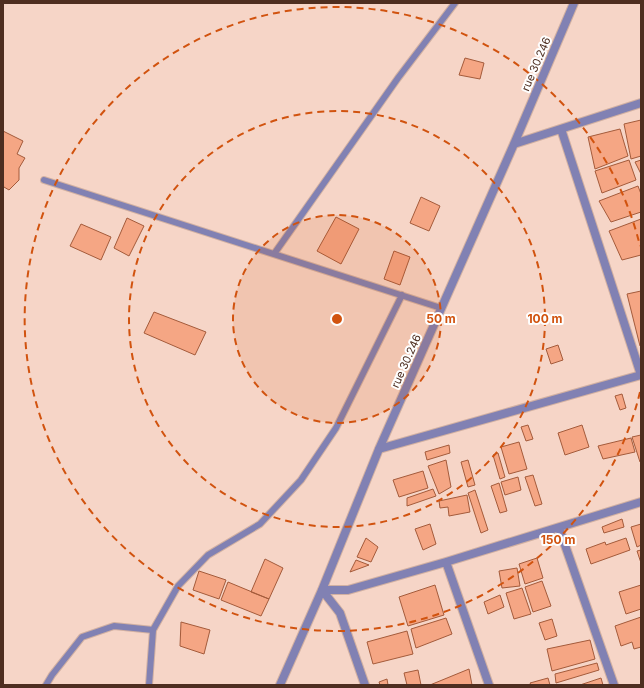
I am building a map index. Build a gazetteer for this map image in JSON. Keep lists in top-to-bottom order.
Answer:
{
  "streets": {
    "street": ["rue 30.246"]
  },
  "rings": ["50 m", "100 m", "150 m"]
}
